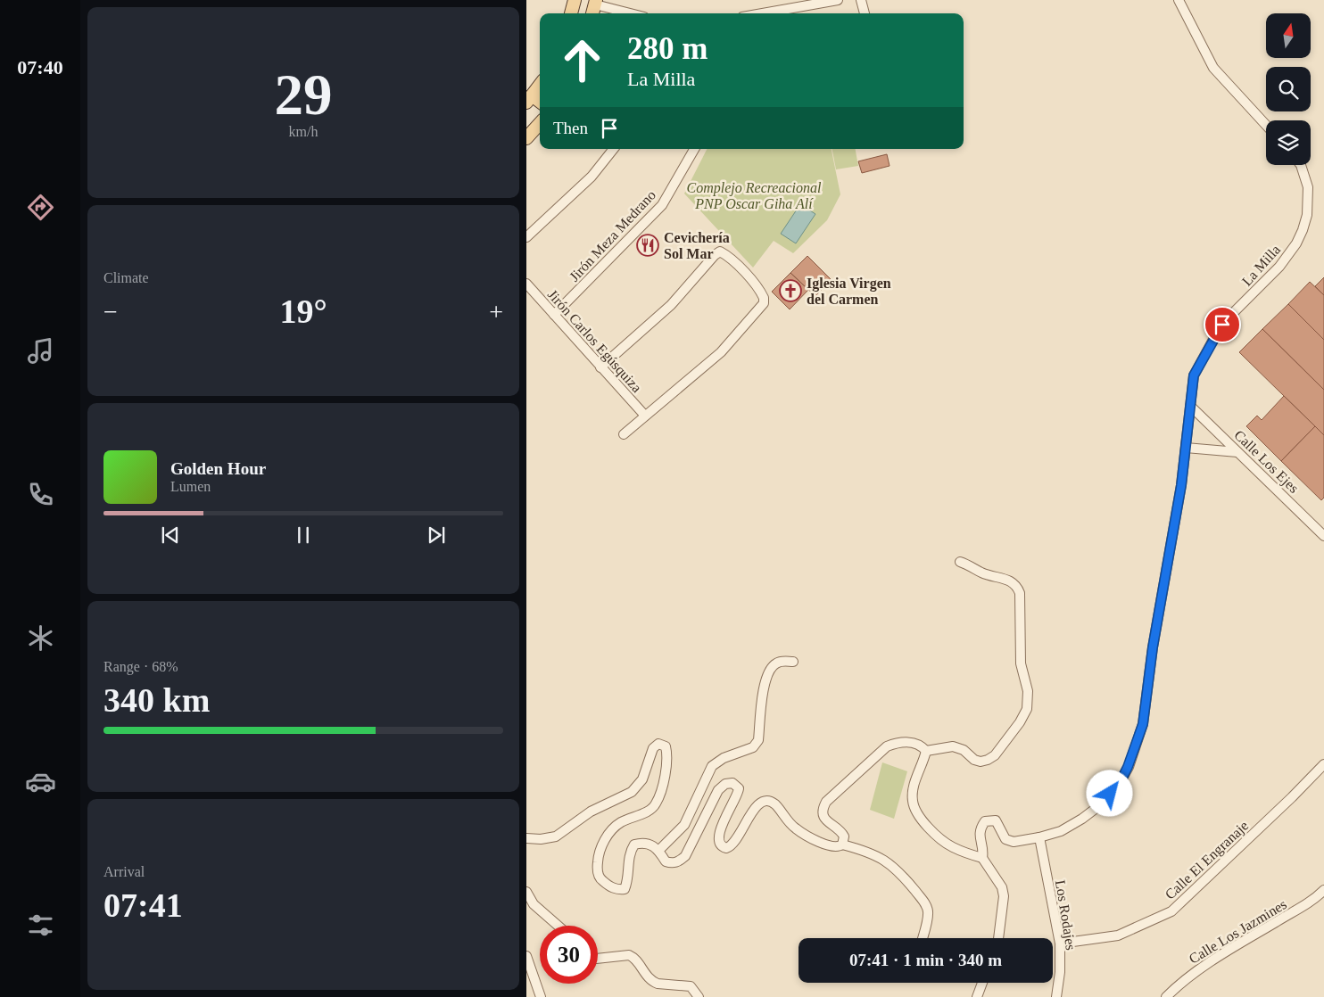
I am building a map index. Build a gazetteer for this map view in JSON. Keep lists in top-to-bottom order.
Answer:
{
  "streets": {
    "street": [
      "Jirón Meza Medrano",
      "La Milla",
      "Jirón Carlos Egúsquiza",
      "Calle Los Ejes",
      "Calle El Engranaje",
      "Los Rodajes",
      "Calle Los Jazmines"
    ]
  },
  "crossings": [
    ["Jirón Meza Medrano", "Jirón Carlos Egúsquiza"],
    ["La Milla", "Calle Los Ejes"],
    ["La Milla", "Los Rodajes"],
    ["Calle El Engranaje", "Los Rodajes"]
  ],
  "parks": ["Complejo Recreacional PNP Oscar Giha Alí"],
  "places": {
    "restaurant": ["Cevichería Sol Mar"],
    "church": ["Iglesia Virgen del Carmen"]
  },
  "north": "top",
  "page": {
    "tabs": "07:40",
    "tile": [
      ["29", "km/h"],
      "Climate",
      ["Range · 68%", "340 km"],
      ["Arrival", "07:41"]
    ],
    "turn": ["280 m", "La Milla"],
    "then": "Then",
    "heat": ["−", "19°", "+"],
    "song": ["Golden Hour", "Lumen"],
    "limit": "30",
    "trip": "07:41 · 1 min · 340 m"
  }
}
